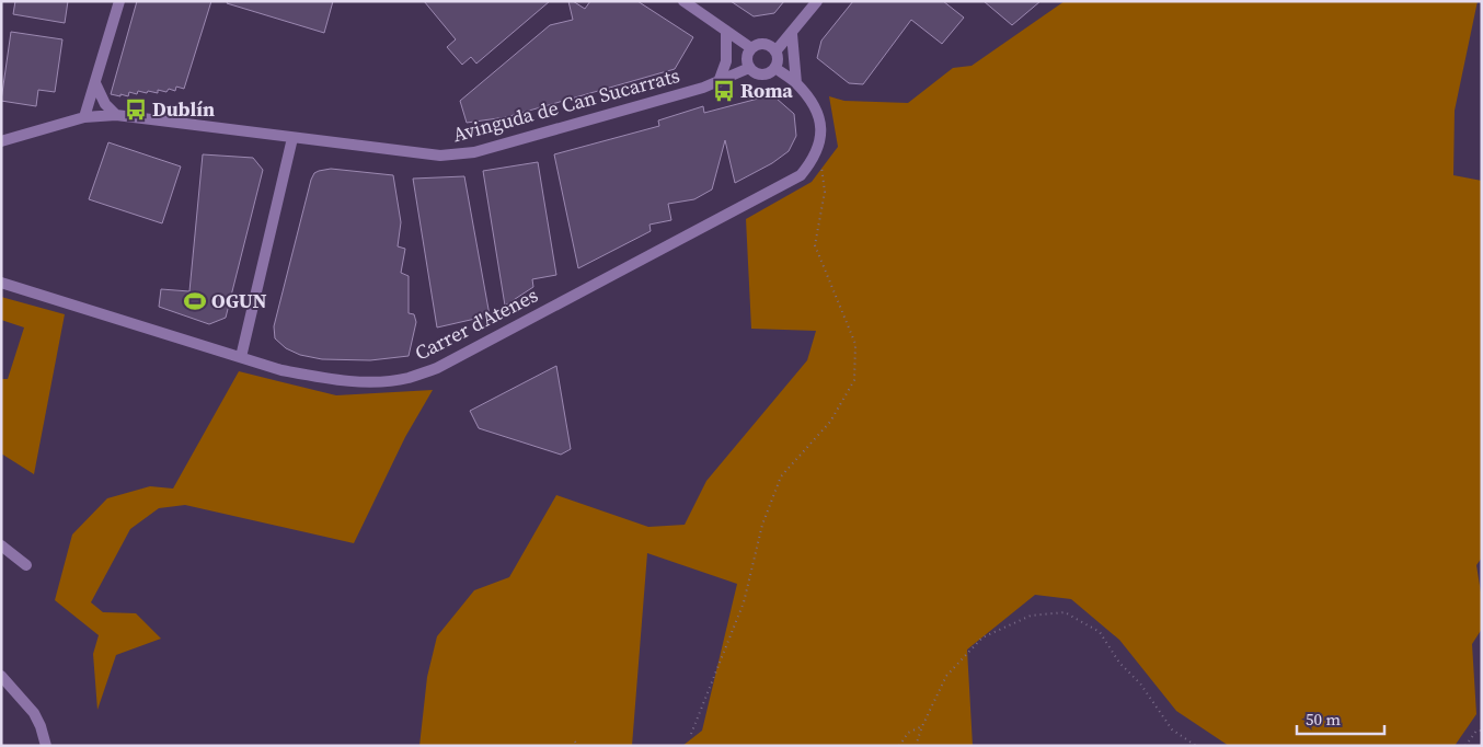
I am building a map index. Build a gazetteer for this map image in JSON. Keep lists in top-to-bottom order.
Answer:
{
  "streets": {
    "street": ["Avinguda de Can Sucarrats", "Carrer d'Atenes"]
  },
  "crossings": [
    ["Avinguda de Can Sucarrats", "Carrer d'Atenes"]
  ],
  "places": {
    "bus stop": ["Roma", "Dublín"],
    "sports": ["OGUN"]
  },
  "scale_bar": "50 m"
}
